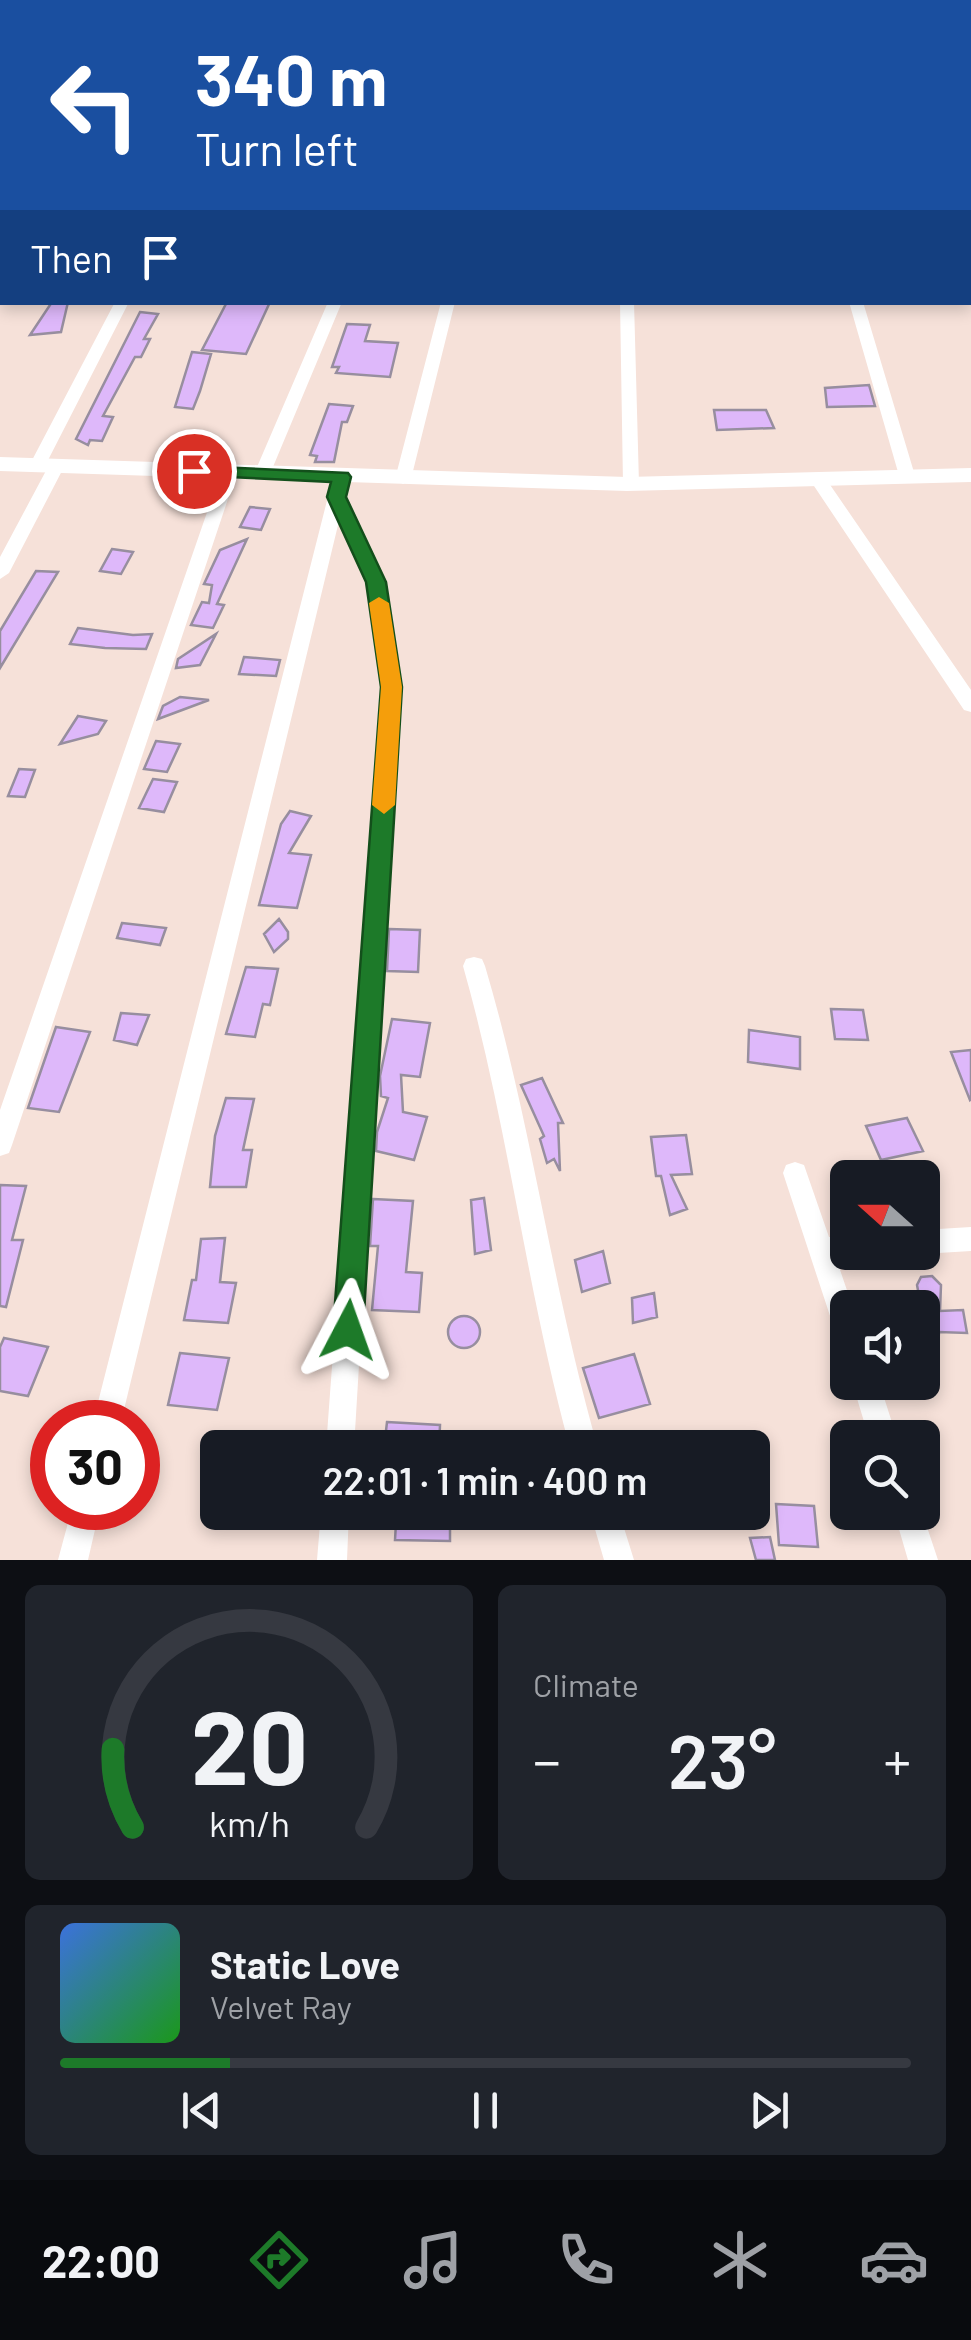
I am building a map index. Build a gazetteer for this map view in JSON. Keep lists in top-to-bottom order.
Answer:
{
  "north": "left",
  "page": {
    "turn": ["340 m", "Turn left"],
    "then": "Then",
    "limit": "30",
    "trip": "22:01 · 1 min · 400 m",
    "tile": "Climate",
    "heat": ["−", "23°", "+"],
    "song": ["Static Love", "Velvet Ray"],
    "tabs": "22:00",
    "gauge": ["20", "km/h"]
  }
}
